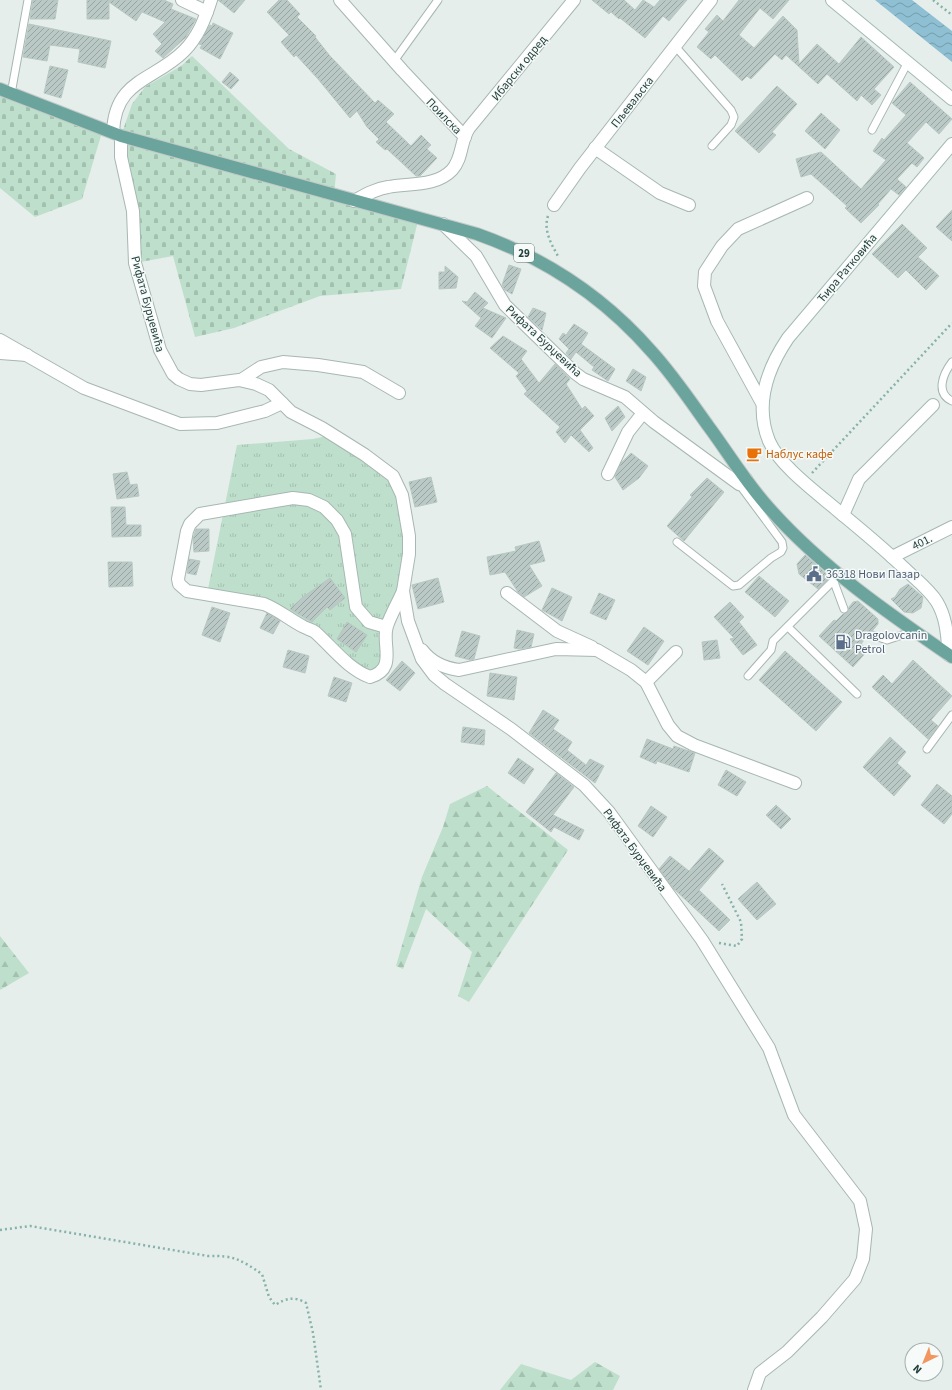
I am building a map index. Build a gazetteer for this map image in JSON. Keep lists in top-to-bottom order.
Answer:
{
  "streets": {
    "main road": ["29", "Рифата Бурџевића"],
    "street": [
      "Ибарски одред",
      "Пљеваљска",
      "Поилска",
      "Ћира Ратковића",
      "401."
    ]
  },
  "crossings": [
    ["Ибарски одред", "Поилска"],
    ["Поилска", "Рифата Бурџевића"],
    ["29", "Ћира Ратковића"],
    ["29", "Рифата Бурџевића"],
    ["Ћира Ратковића", "401."]
  ],
  "places": {
    "cafe": ["Наблус кафе"],
    "public building": ["36318 Нови Пазар"],
    "fuel station": ["Dragolovcanin Petrol"]
  },
  "north": "bottom left"
}
